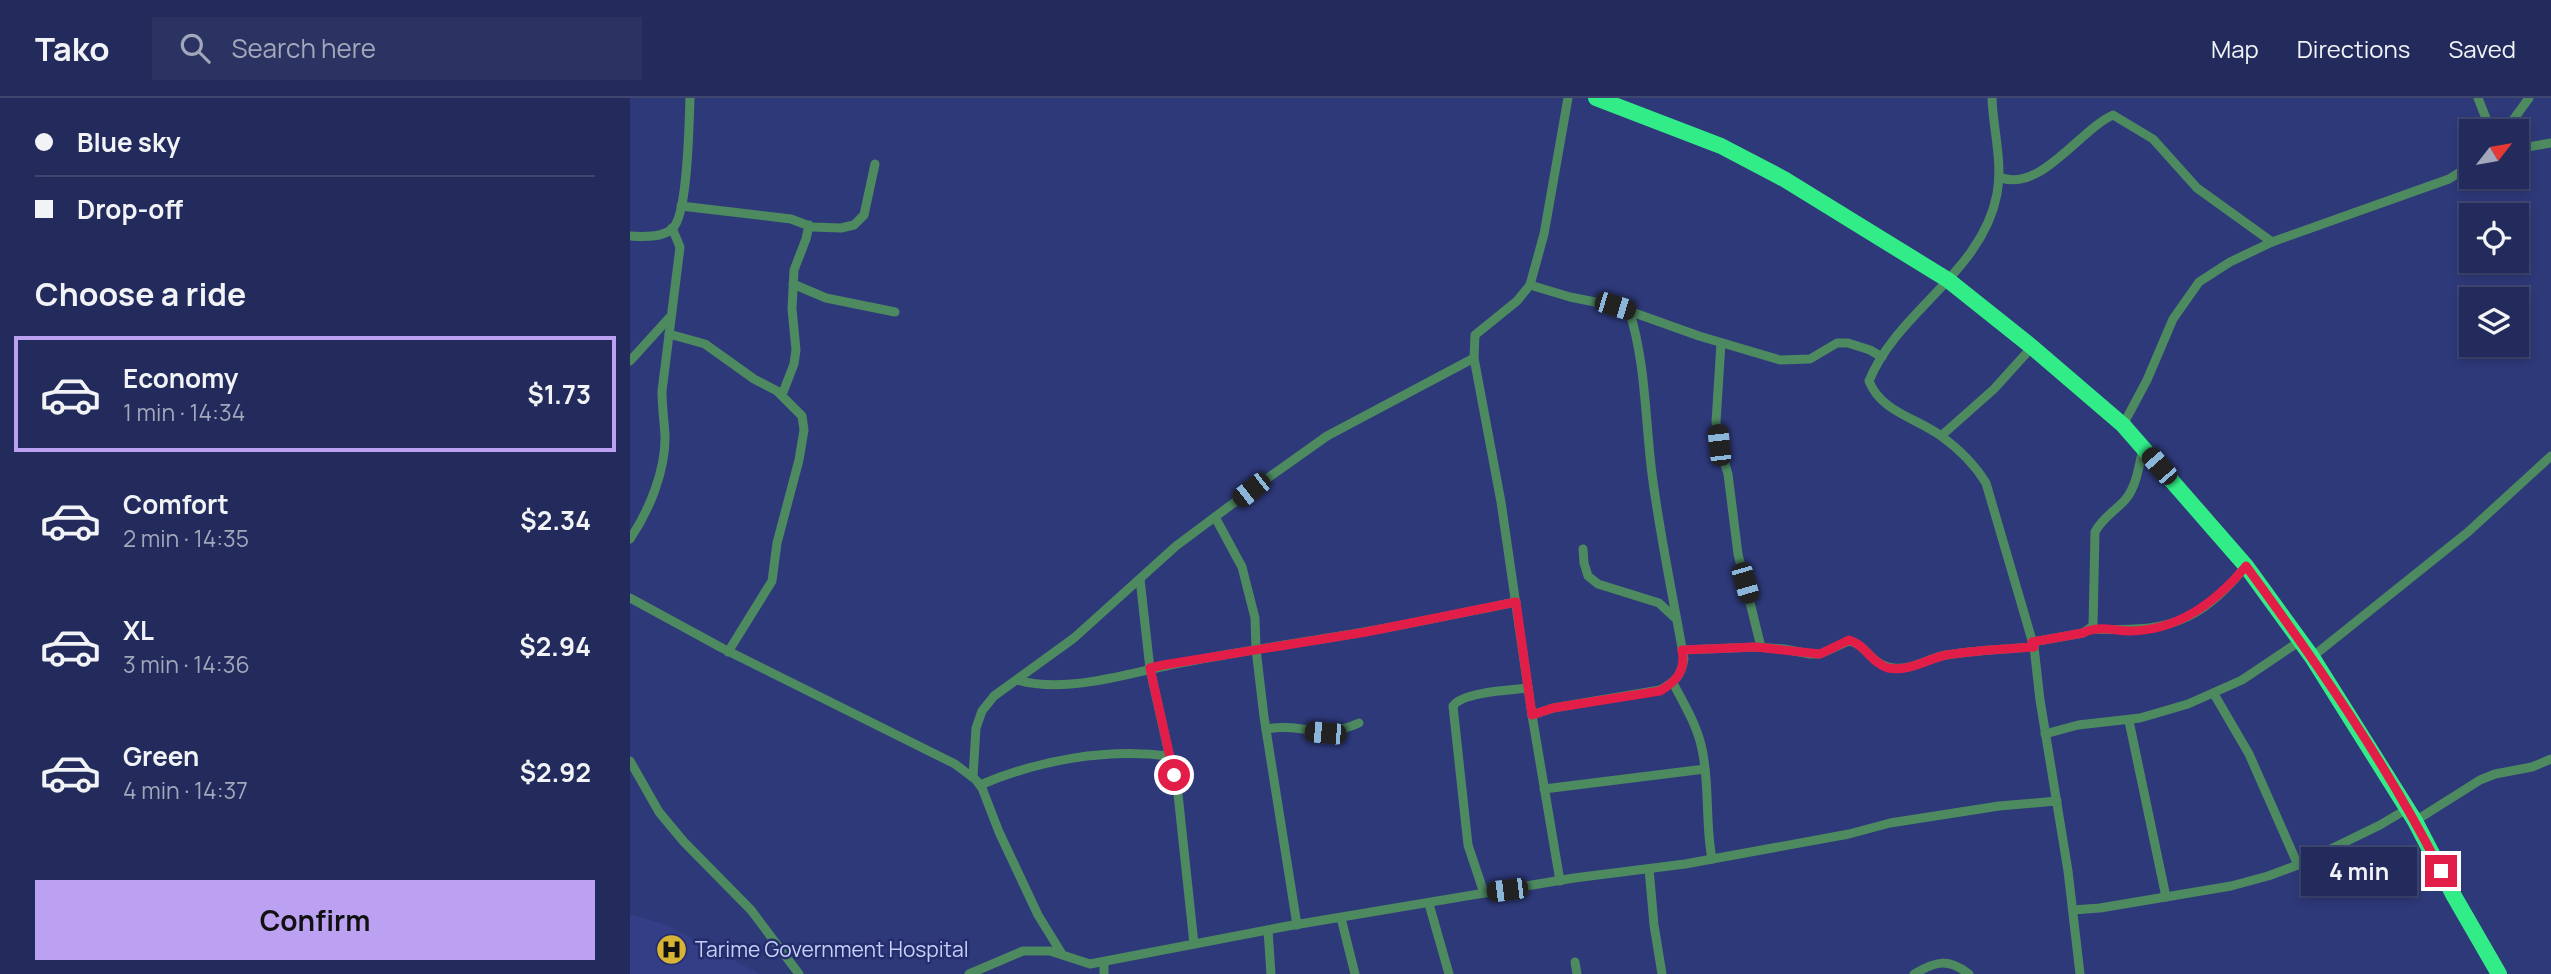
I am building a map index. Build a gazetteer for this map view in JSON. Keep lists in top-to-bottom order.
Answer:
{
  "places": {
    "hospital": ["Tarime Government Hospital"]
  },
  "north": "top right",
  "page": {
    "header": "Tako",
    "search": "Search here",
    "nav": ["Map", "Directions", "Saved"],
    "banner": ["Blue sky", "Drop-off"],
    "heading": "Choose a ride",
    "list": [
      {
        "name": "Economy",
        "note": "1 min · 14:34",
        "value": "$1.73"
      },
      {
        "name": "Comfort",
        "note": "2 min · 14:35",
        "value": "$2.34"
      },
      {
        "name": "XL",
        "note": "3 min · 14:36",
        "value": "$2.94"
      },
      {
        "name": "Green",
        "note": "4 min · 14:37",
        "value": "$2.92"
      }
    ],
    "bubble": "4 min",
    "buttons": "Confirm"
  }
}
